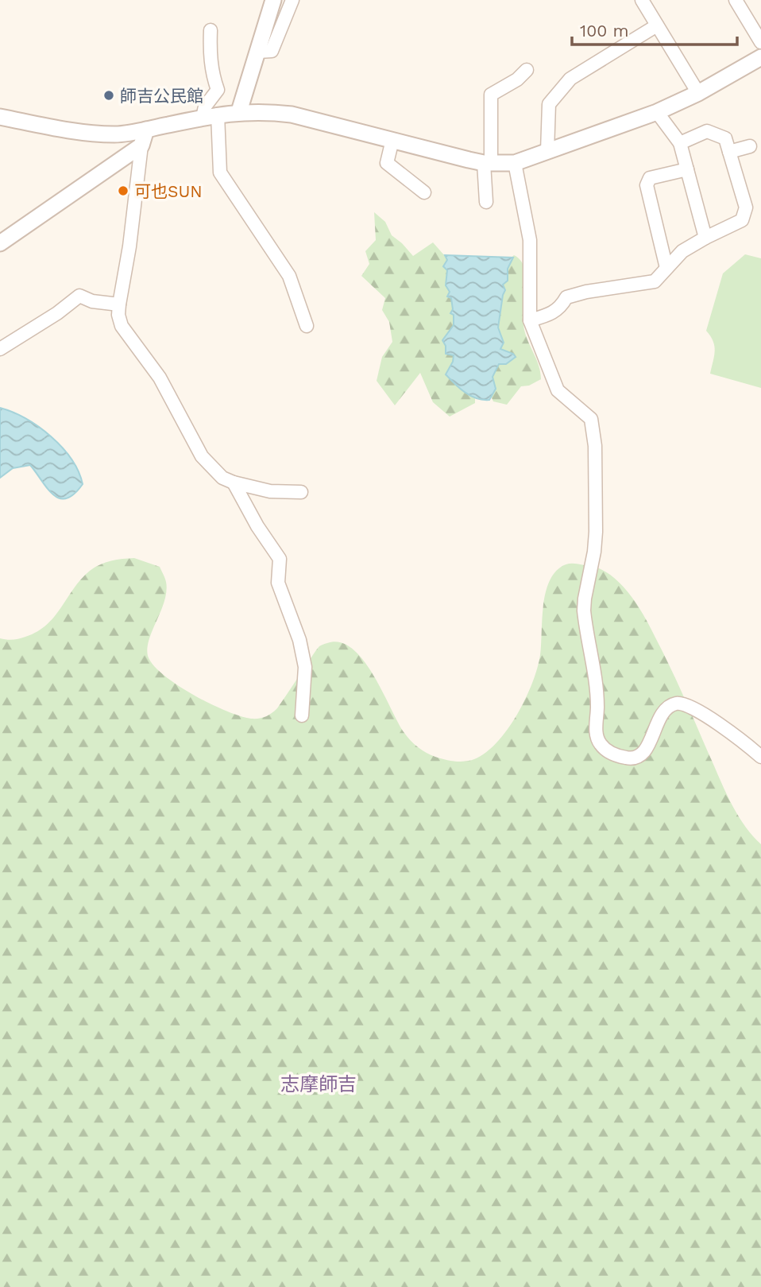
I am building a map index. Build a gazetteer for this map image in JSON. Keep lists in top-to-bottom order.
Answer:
{
  "districts": ["志摩師吉"],
  "places": ["師吉公民館", "可也SUN"],
  "scale_bar": "100 m"
}
